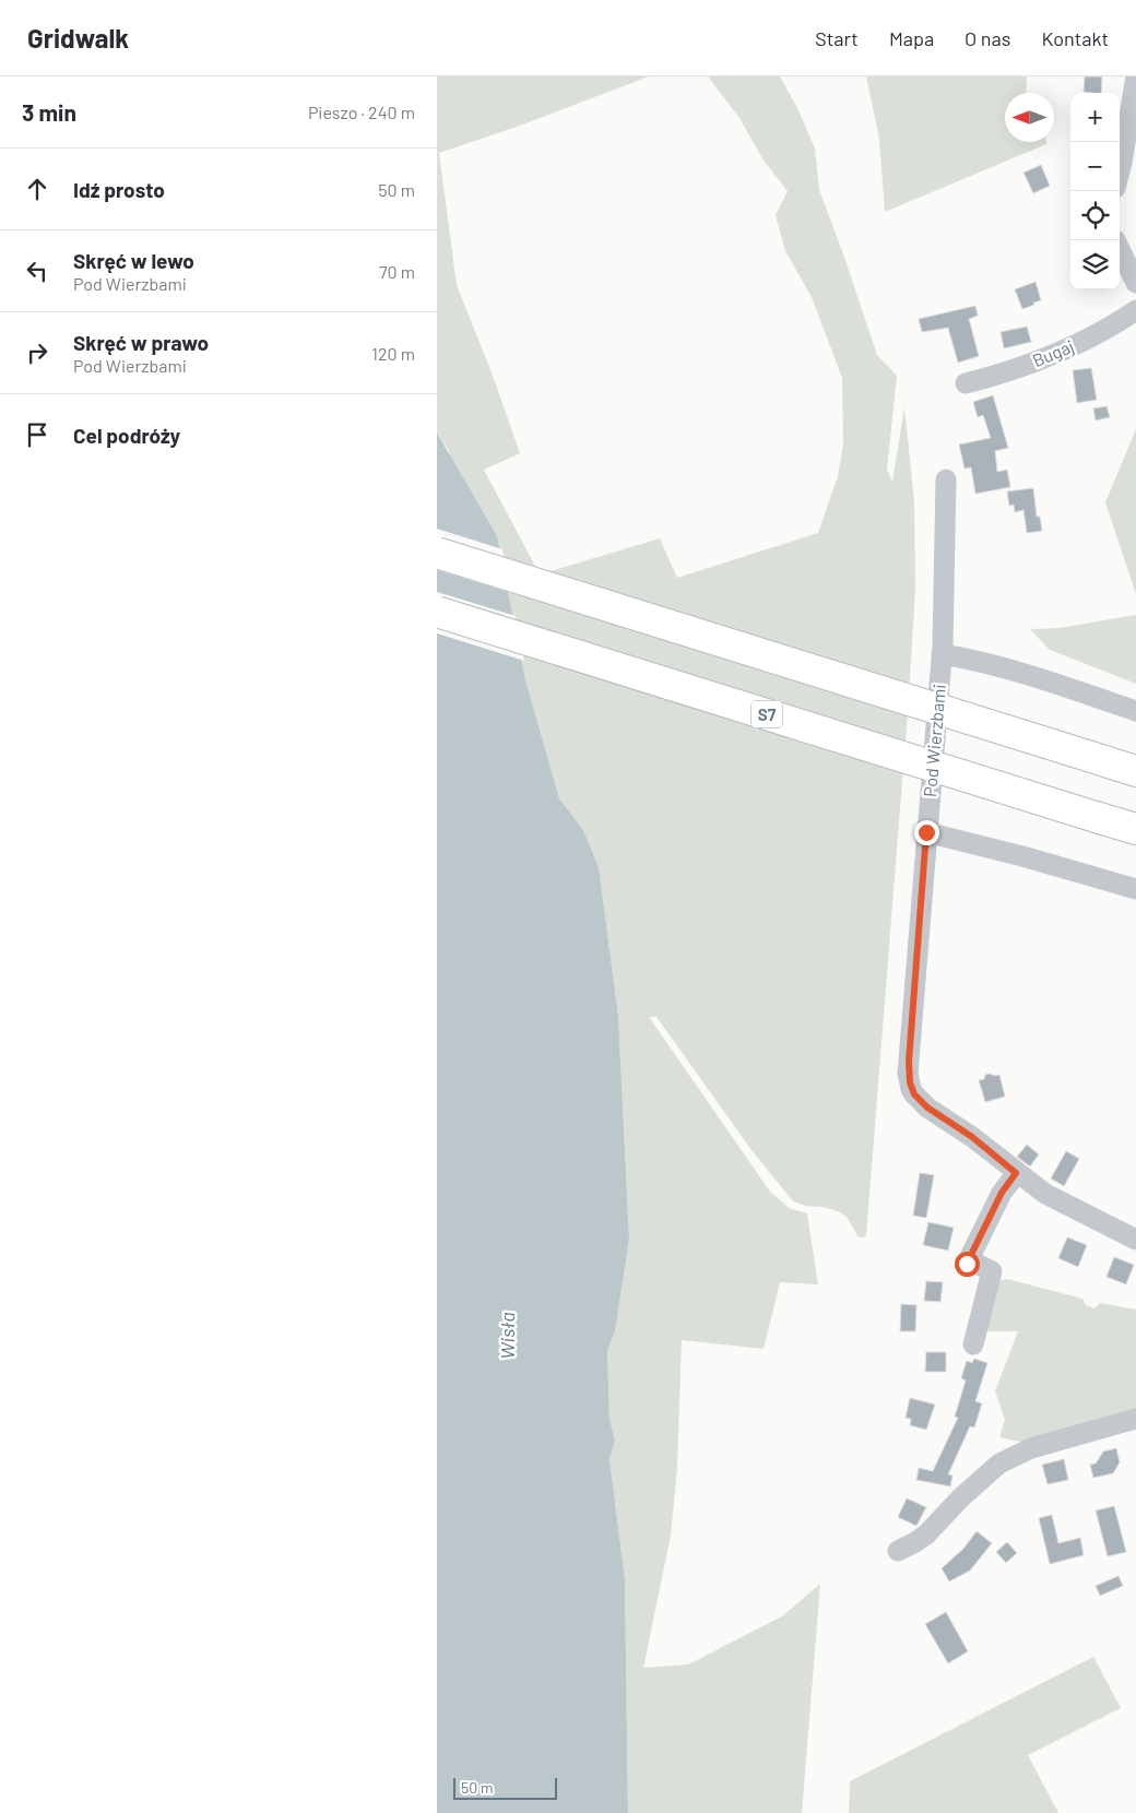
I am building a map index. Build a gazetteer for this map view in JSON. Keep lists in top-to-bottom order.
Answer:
{
  "streets": {
    "highway": ["S7"],
    "street": ["Bugaj", "Pod Wierzbami"]
  },
  "water": ["Wisła"],
  "scale_bar": "50 m",
  "north": "left",
  "page": {
    "header": "Gridwalk",
    "nav": [
      "Start",
      "Mapa",
      "O nas",
      "Kontakt"
    ],
    "heading": ["3 min", "Pieszo · 240 m"],
    "map_buttons": ["+", "−"],
    "list": [
      ["Idź prosto", "50 m"],
      ["Skręć w lewo", "Pod Wierzbami", "70 m"],
      ["Skręć w prawo", "Pod Wierzbami", "120 m"],
      "Cel podróży"
    ],
    "scale": "50 m"
  }
}
